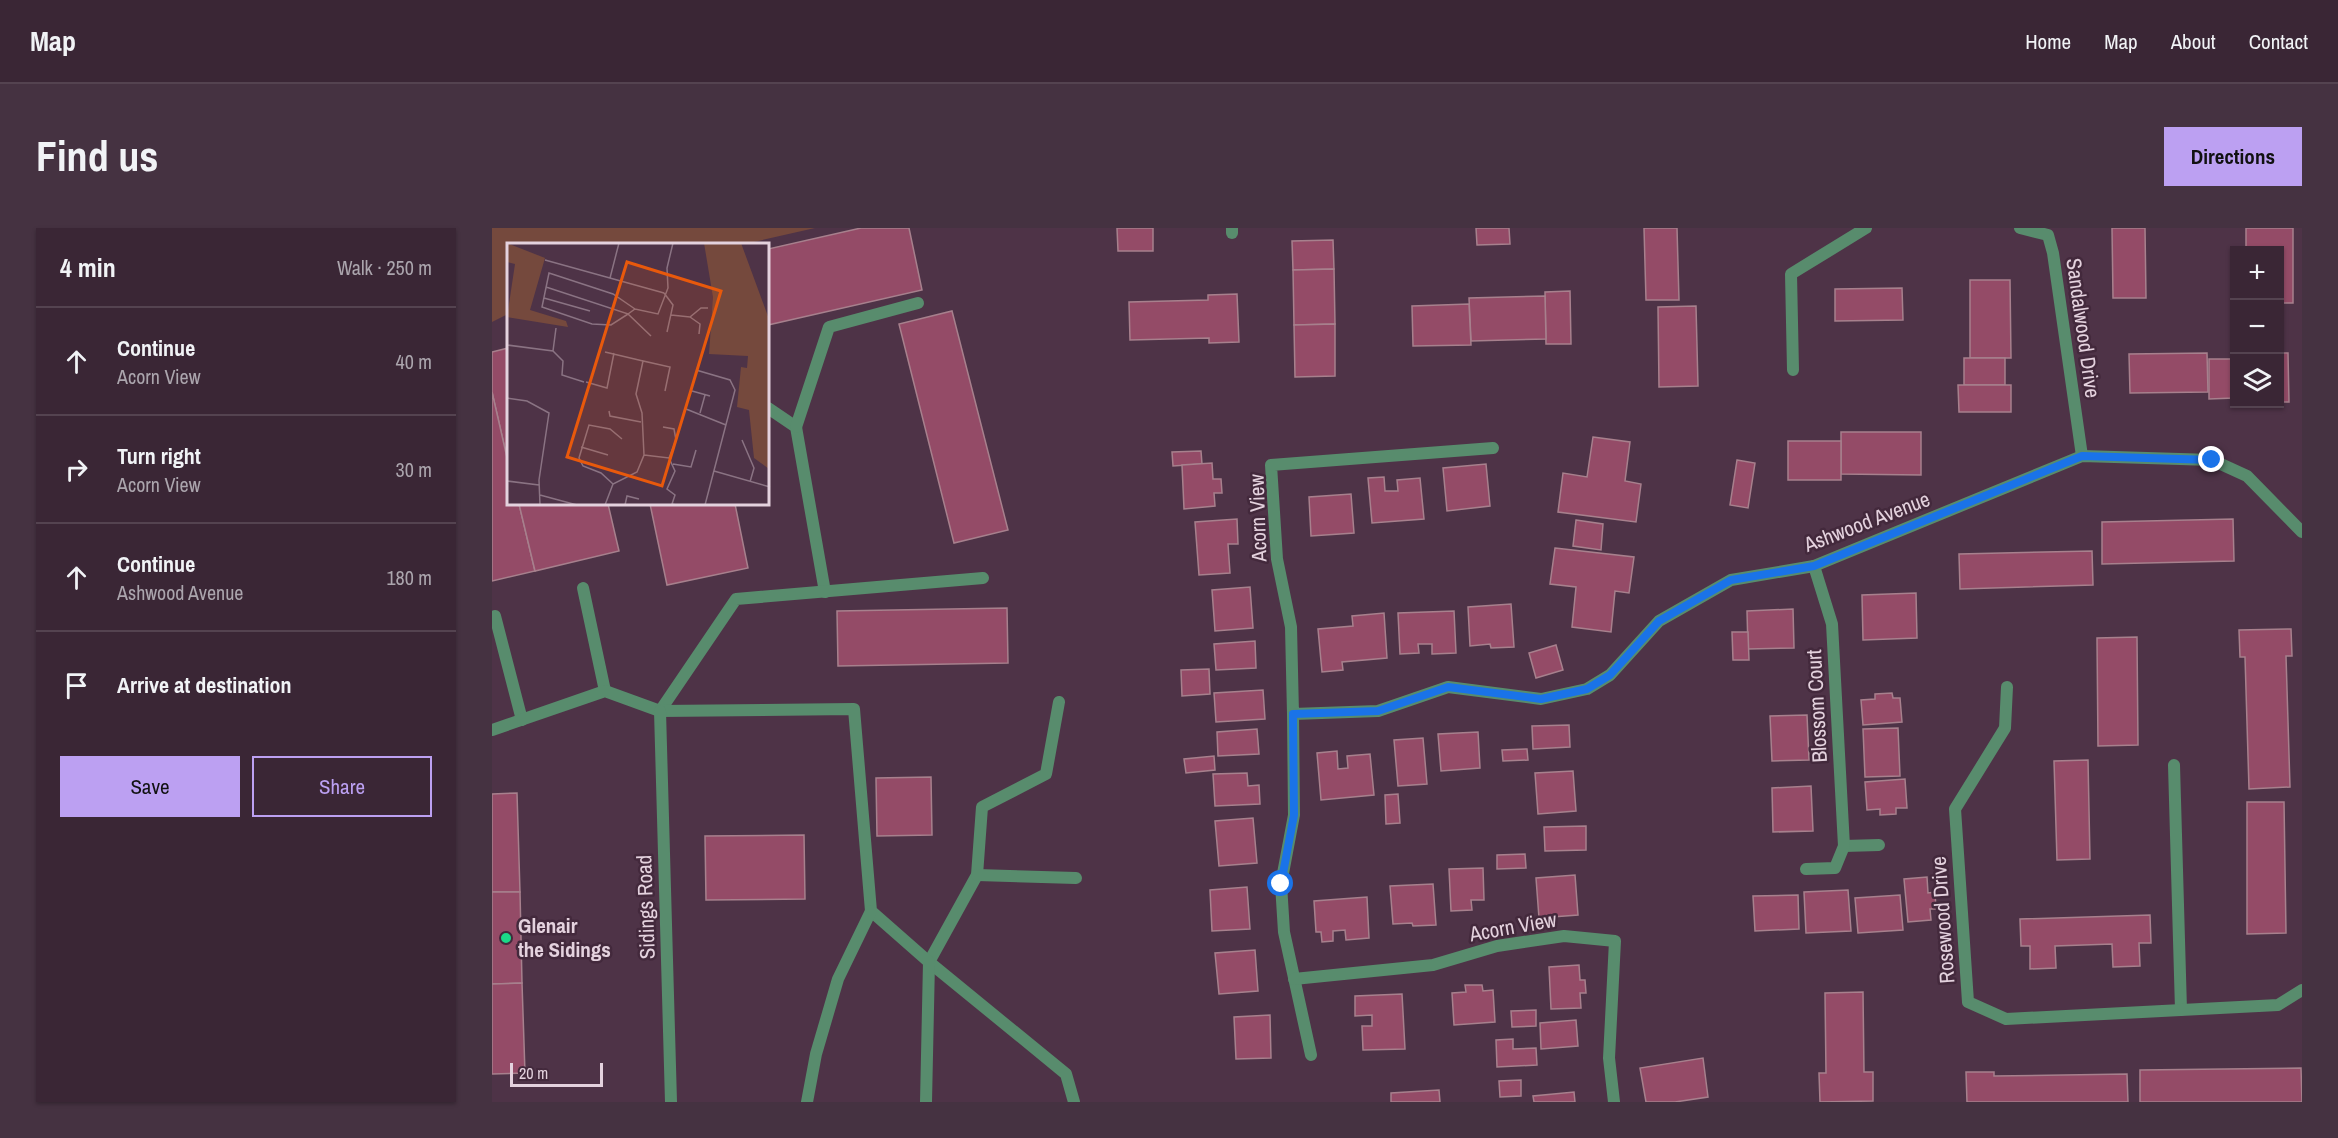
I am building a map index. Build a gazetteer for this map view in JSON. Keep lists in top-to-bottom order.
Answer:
{
  "streets": {
    "street": [
      "Sandalwood Drive",
      "Acorn View",
      "Ashwood Avenue",
      "Blossom Court",
      "Sidings Road",
      "Rosewood Drive"
    ]
  },
  "crossings": [
    ["Sandalwood Drive", "Ashwood Avenue"],
    ["Acorn View", "Ashwood Avenue"],
    ["Ashwood Avenue", "Blossom Court"]
  ],
  "places": ["Glenair the Sidings"],
  "scale_bar": "20 m",
  "page": {
    "header": "Map",
    "nav": [
      "Home",
      "Map",
      "About",
      "Contact"
    ],
    "buttons": [
      "Directions",
      ["Save", "Share"]
    ],
    "title": "Find us",
    "heading": ["4 min", "Walk · 250 m"],
    "map_buttons": ["+", "−"],
    "list": [
      ["Continue", "Acorn View", "40 m"],
      ["Turn right", "Acorn View", "30 m"],
      ["Continue", "Ashwood Avenue", "180 m"],
      "Arrive at destination"
    ],
    "scale": "20 m"
  }
}
